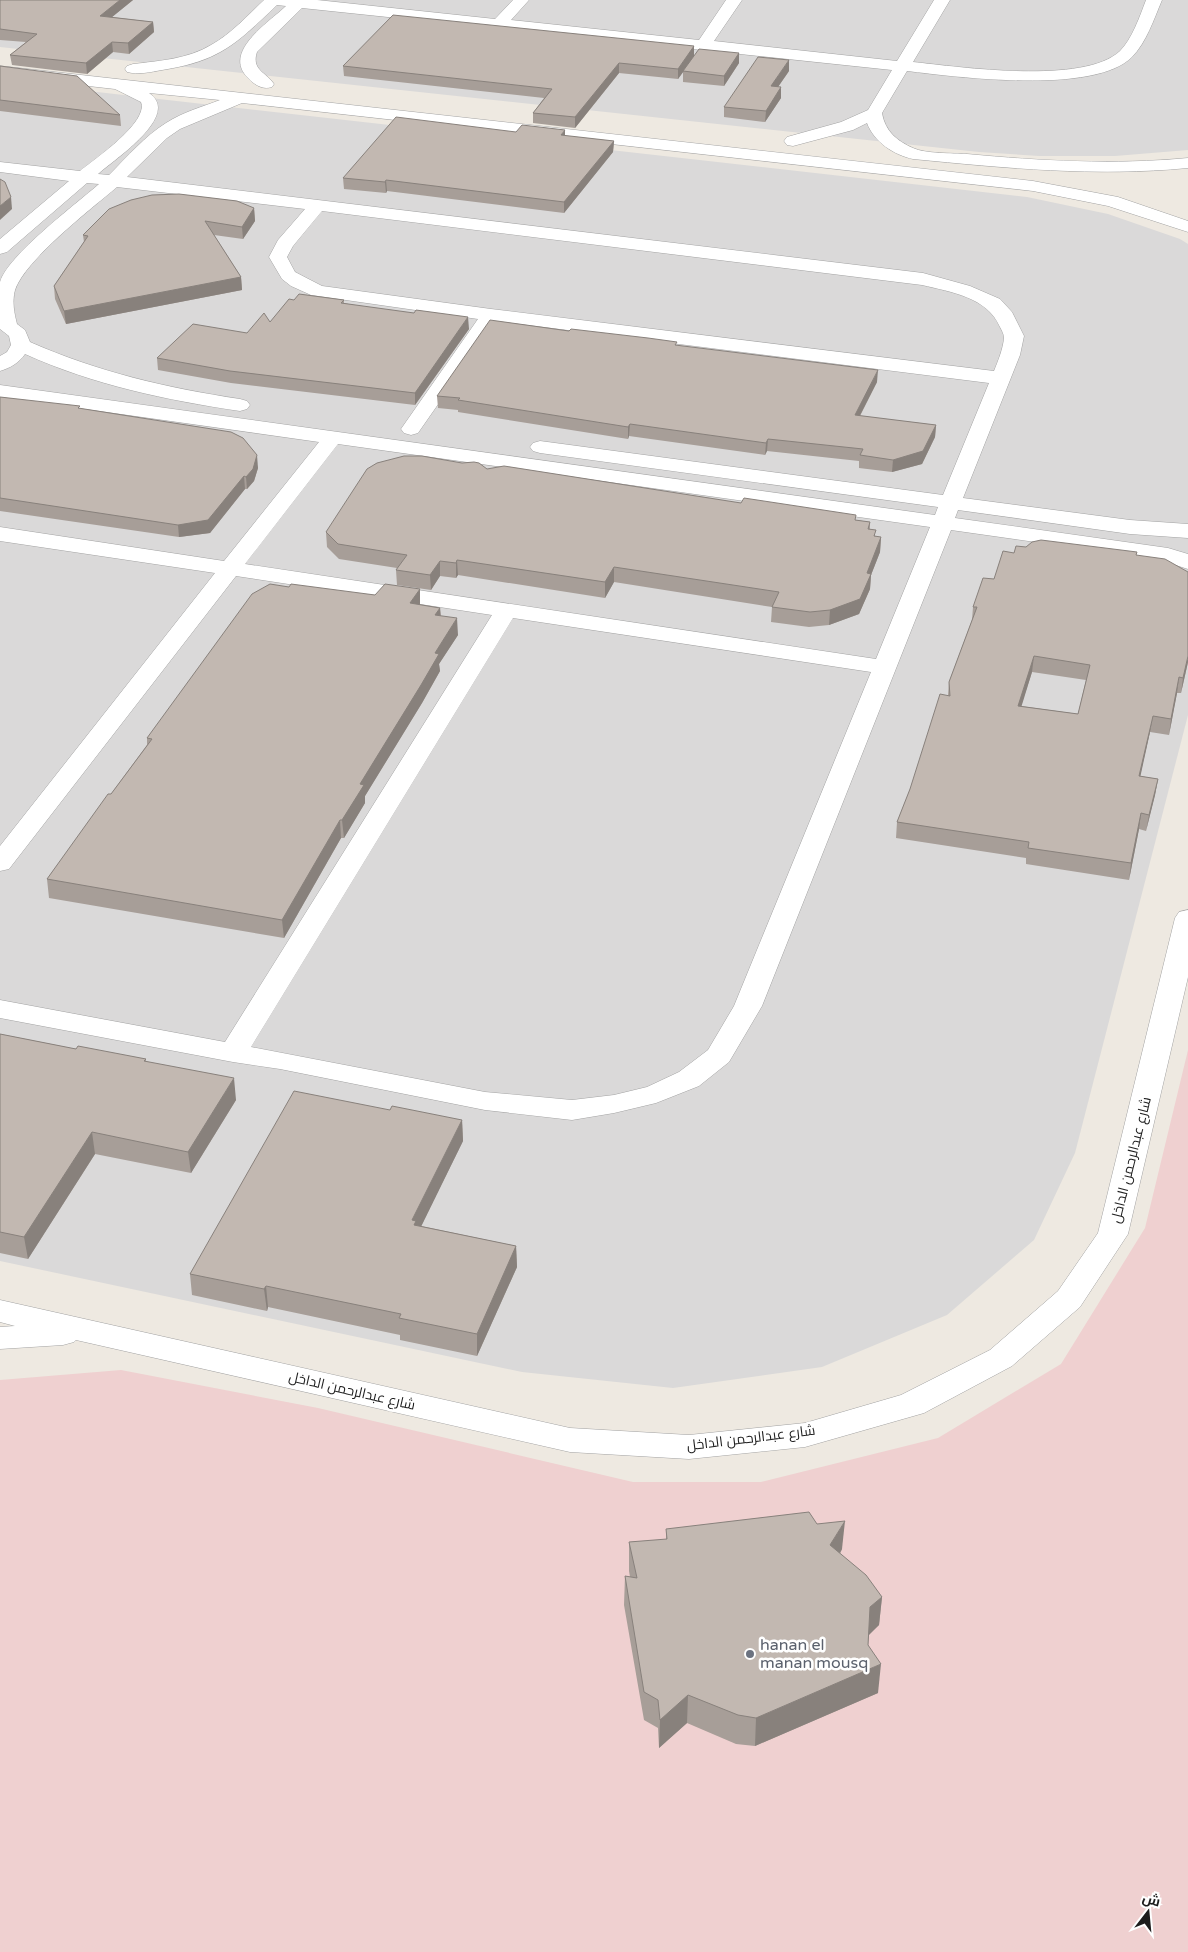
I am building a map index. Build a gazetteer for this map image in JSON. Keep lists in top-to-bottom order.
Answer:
{
  "streets": {
    "street": ["شارع عبدالرحمن الداخل"]
  },
  "places": ["hanan el manan mousq"],
  "north": "top"
}
